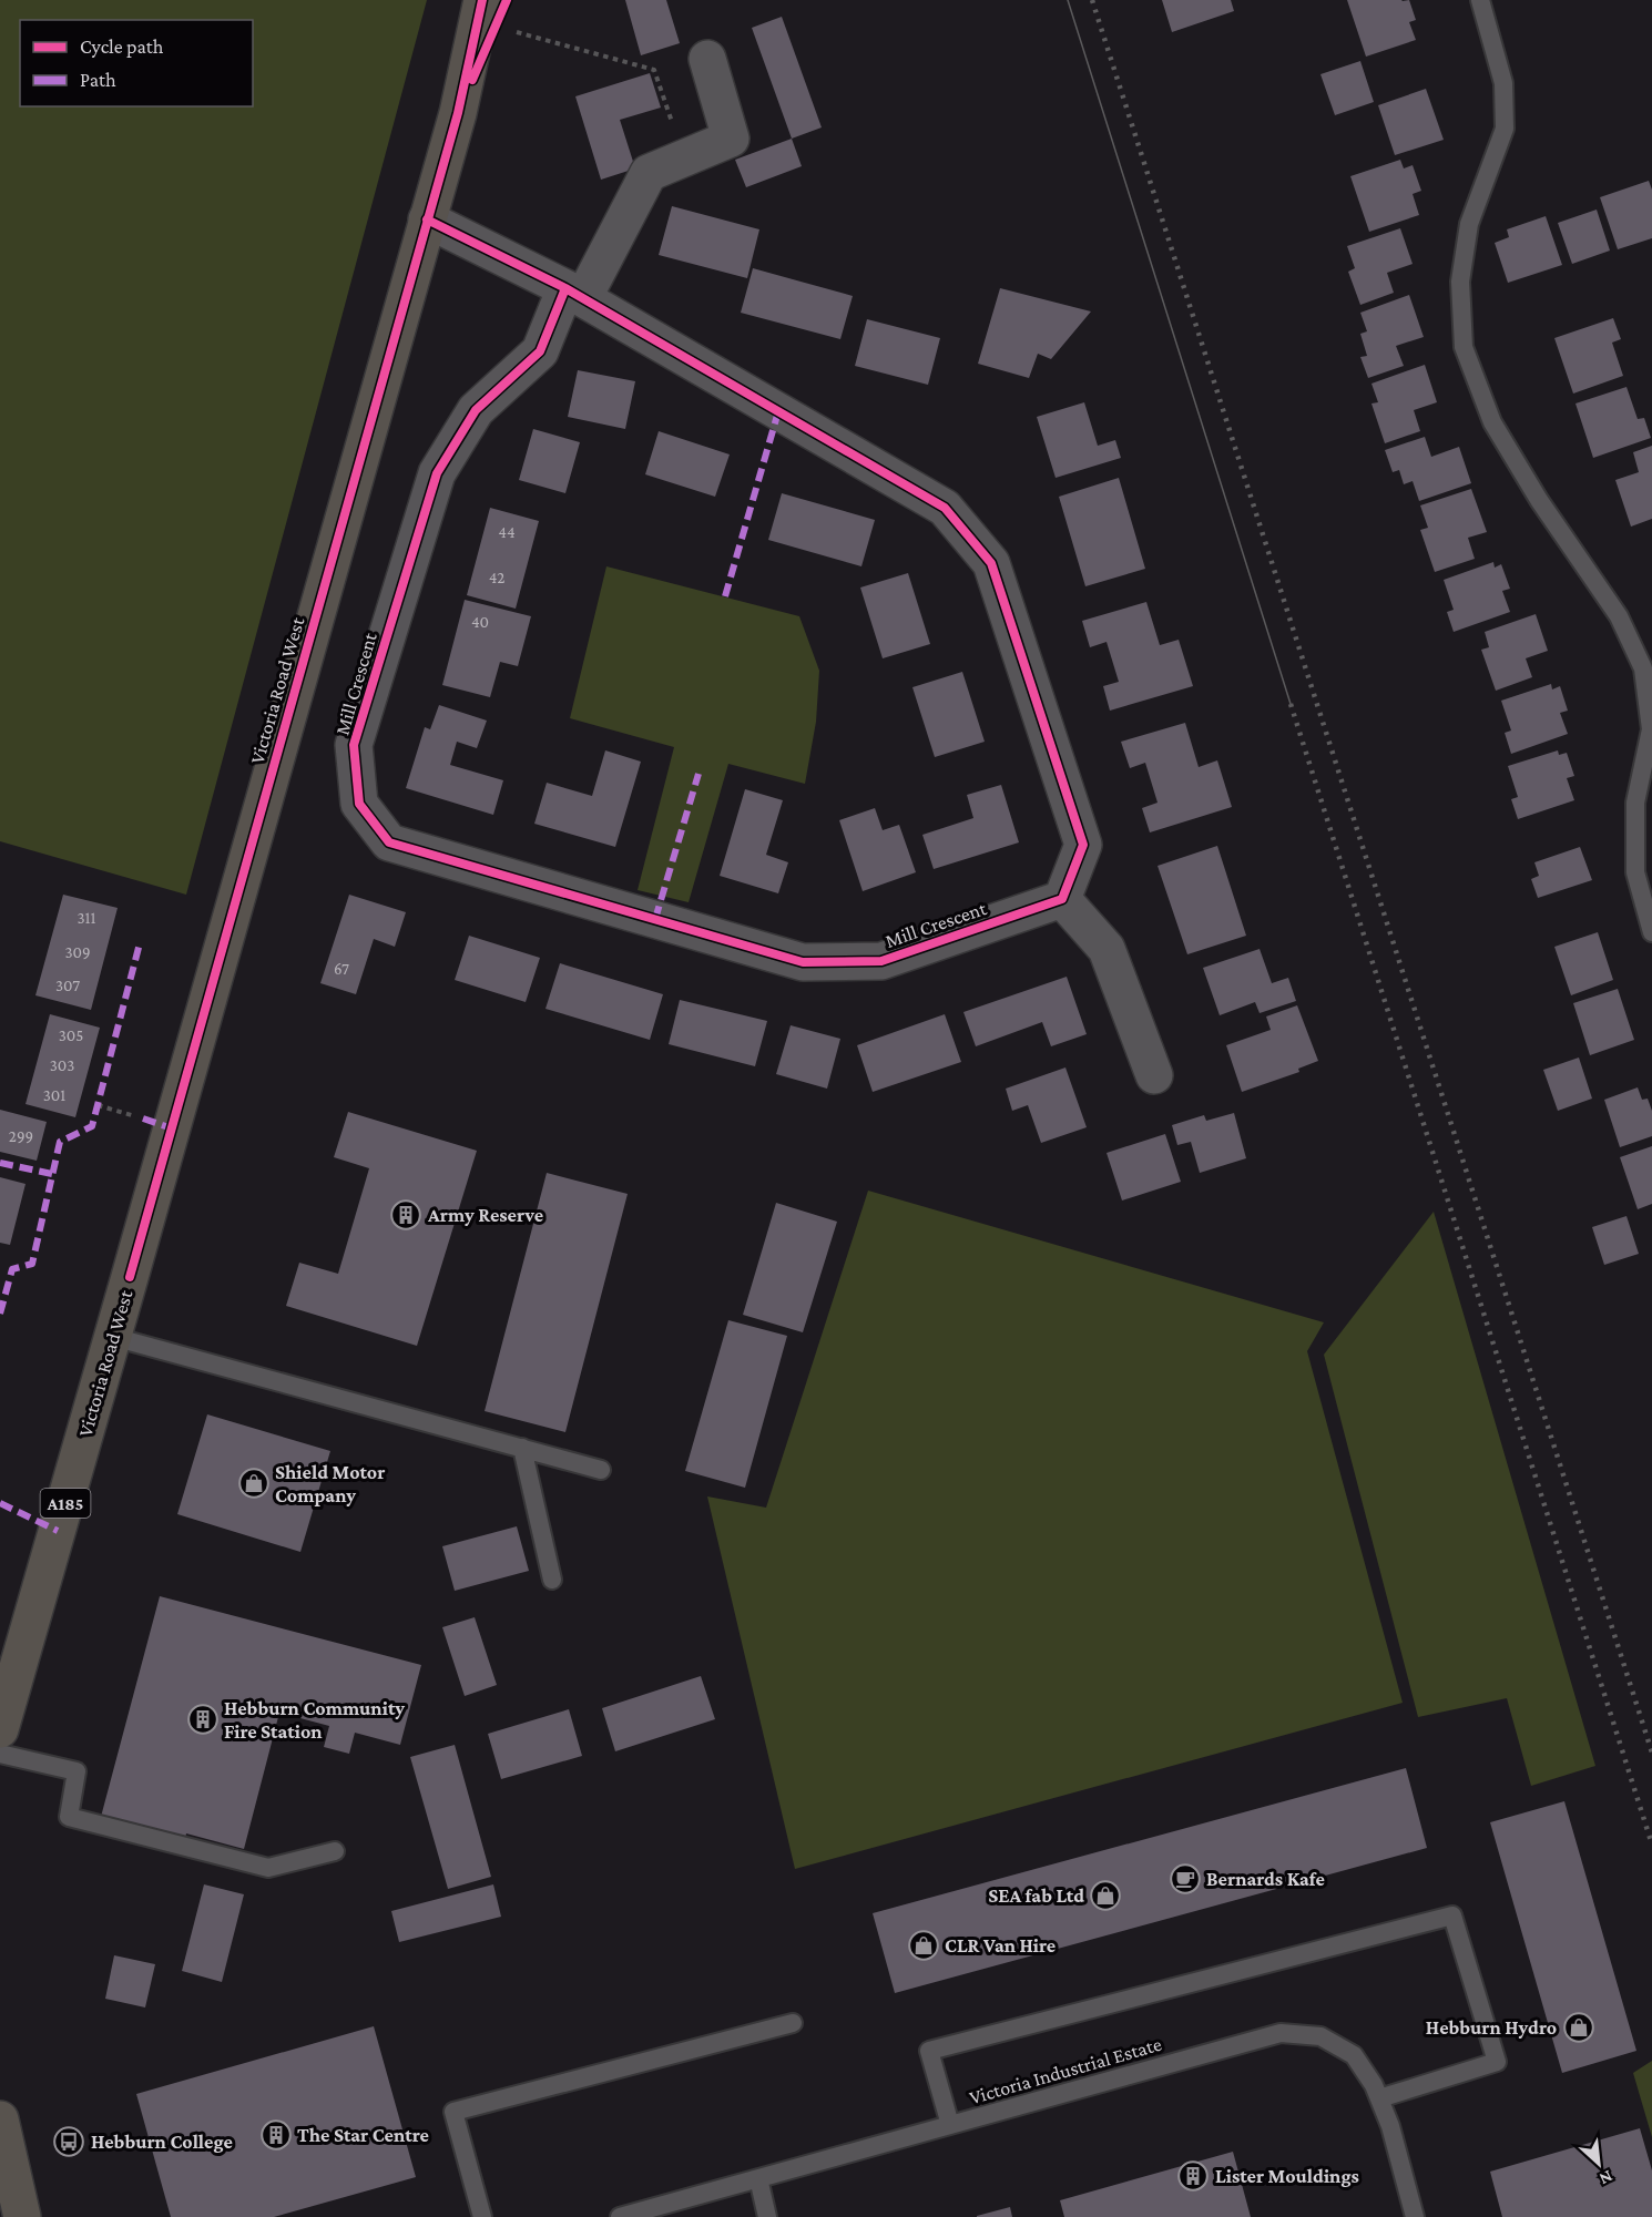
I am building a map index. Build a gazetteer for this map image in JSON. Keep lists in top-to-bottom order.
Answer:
{
  "streets": {
    "main road": ["Victoria Road West", "A185"],
    "street": ["Mill Crescent"],
    "lane": ["Victoria Industrial Estate"]
  },
  "places": {
    "building": [
      "Army Reserve",
      "Hebburn Community Fire Station",
      "The Star Centre",
      "Lister Mouldings"
    ],
    "shop": [
      "Shield Motor Company",
      "SEA fab Ltd",
      "CLR Van Hire",
      "Hebburn Hydro"
    ],
    "cafe": ["Bernards Kafe"],
    "bus stop": ["Hebburn College"]
  },
  "house_numbers": [
    "44",
    "42",
    "40",
    "311",
    "309",
    "67",
    "307",
    "305",
    "303",
    "301",
    "299"
  ],
  "legend": ["Cycle path", "Path"],
  "north": "bottom right"
}
